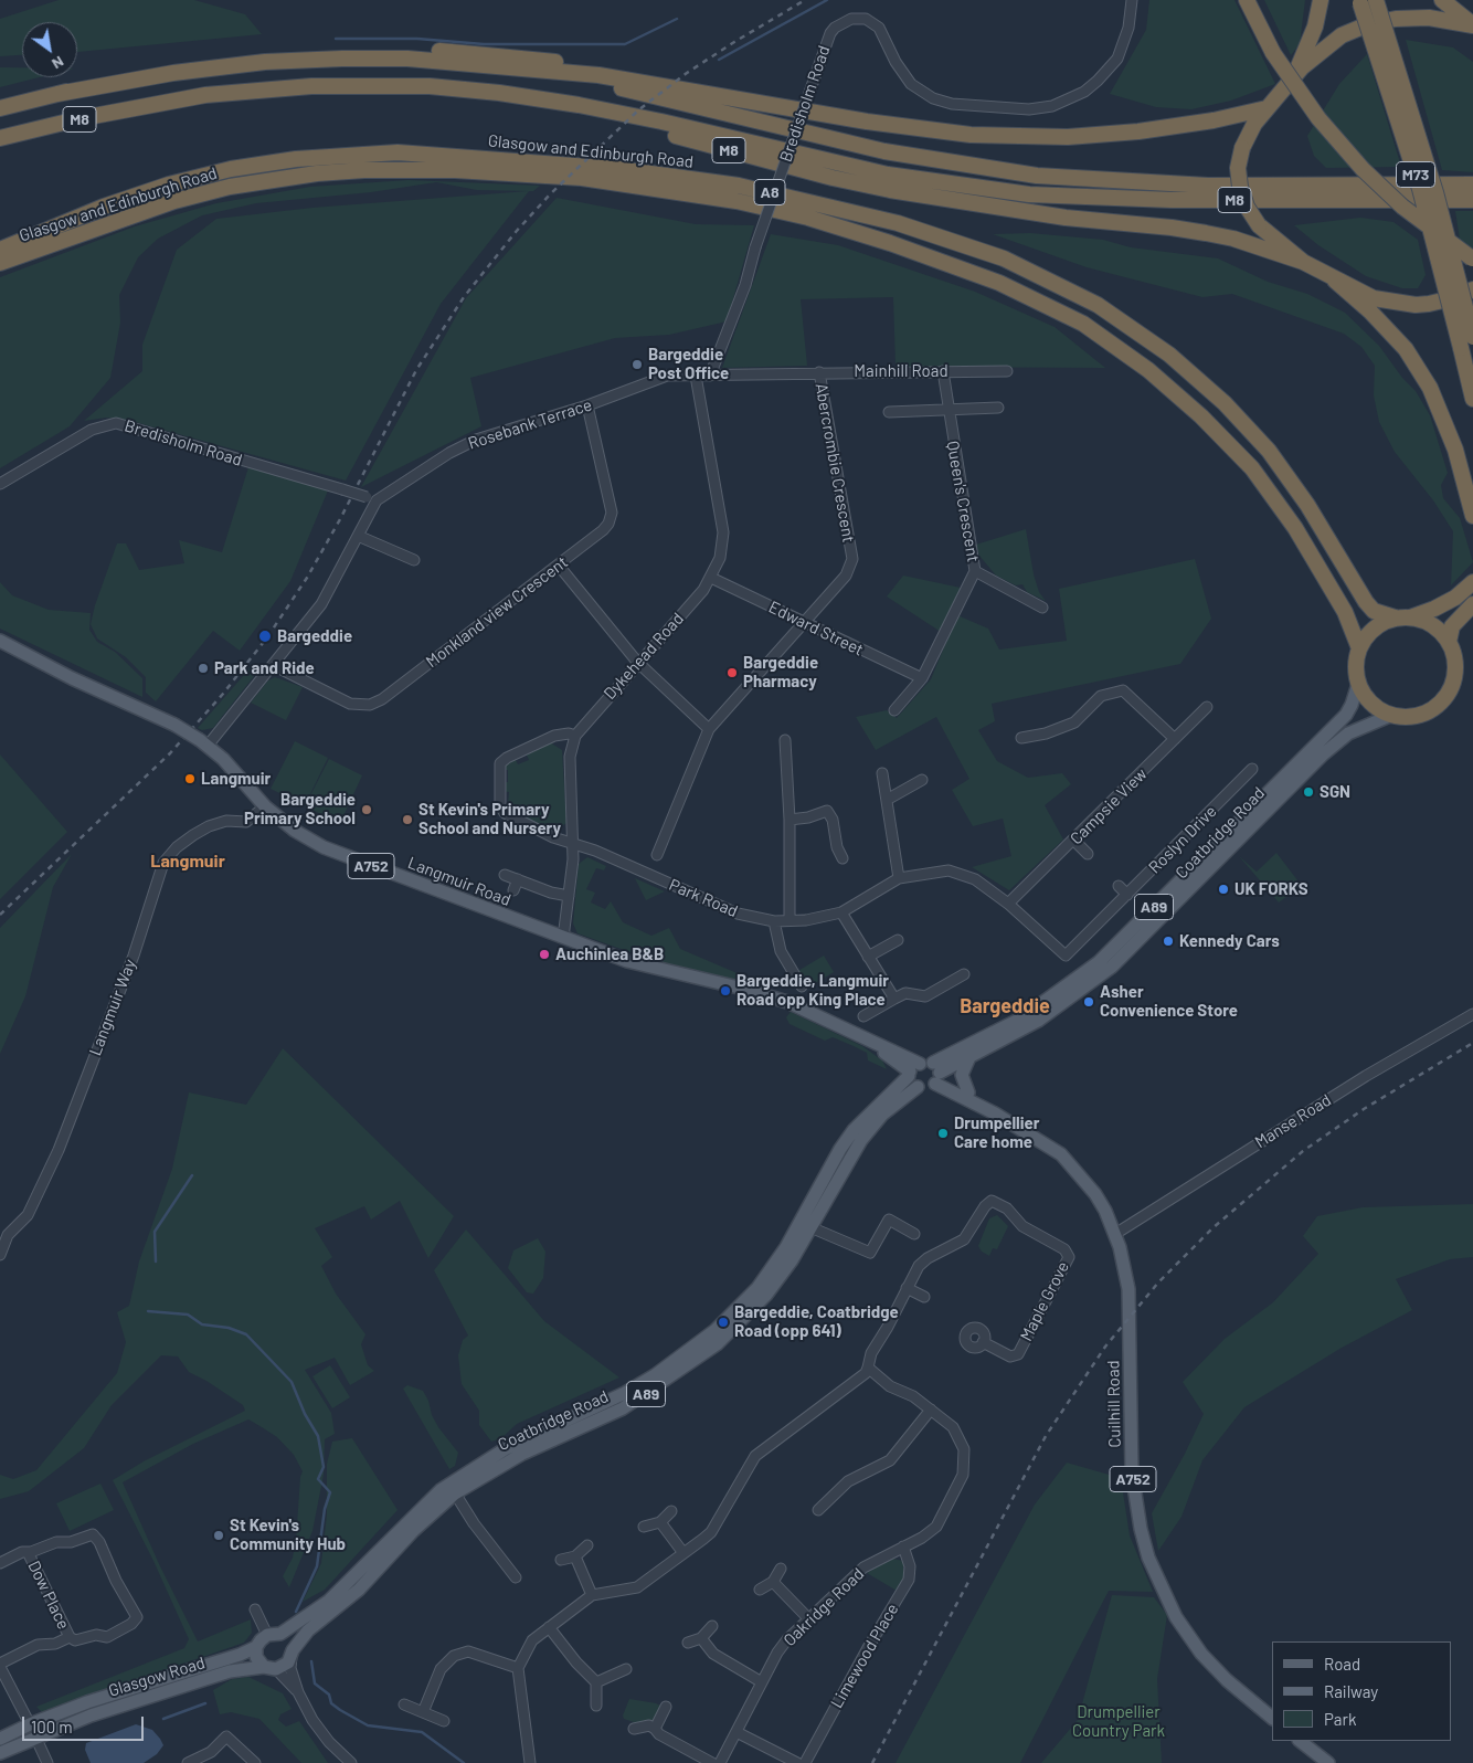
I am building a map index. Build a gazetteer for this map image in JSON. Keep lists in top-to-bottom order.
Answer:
{
  "streets": {
    "highway": [
      "M8",
      "Glasgow and Edinburgh Road",
      "M73",
      "A8"
    ],
    "main road": [
      "Coatbridge Road",
      "A752",
      "Langmuir Road",
      "A89",
      "Cuilhill Road",
      "Glasgow Road"
    ],
    "street": [
      "Bredisholm Road",
      "Mainhill Road",
      "Rosebank Terrace",
      "Abercrombie Crescent",
      "Queen's Crescent",
      "Monkland view Crescent",
      "Edward Street",
      "Dykehead Road",
      "Campsie View",
      "Roslyn Drive",
      "Park Road",
      "Langmuir Way",
      "Manse Road",
      "Maple Grove",
      "Dow Place",
      "Oakridge Road",
      "Limewood Place"
    ]
  },
  "crossings": [
    ["Bredisholm Road", "Mainhill Road"],
    ["Bredisholm Road", "Rosebank Terrace"],
    ["Glasgow and Edinburgh Road", "Coatbridge Road"],
    ["Mainhill Road", "Rosebank Terrace"],
    ["Mainhill Road", "Abercrombie Crescent"],
    ["Mainhill Road", "Queen's Crescent"],
    ["Mainhill Road", "Dykehead Road"],
    ["Rosebank Terrace", "Monkland view Crescent"],
    ["Rosebank Terrace", "Dykehead Road"],
    ["Rosebank Terrace", "Langmuir Road"],
    ["Abercrombie Crescent", "Edward Street"],
    ["Queen's Crescent", "Edward Street"],
    ["Edward Street", "Dykehead Road"],
    ["Dykehead Road", "Langmuir Road"],
    ["Dykehead Road", "Park Road"],
    ["Campsie View", "Park Road"],
    ["Coatbridge Road", "A752"],
    ["Coatbridge Road", "Langmuir Road"],
    ["Coatbridge Road", "Glasgow Road"],
    ["Roslyn Drive", "Park Road"],
    ["A752", "Cuilhill Road"],
    ["Langmuir Road", "Langmuir Way"],
    ["Manse Road", "Cuilhill Road"],
    ["Maple Grove", "Oakridge Road"],
    ["Oakridge Road", "Limewood Place"]
  ],
  "districts": ["Langmuir", "Bargeddie"],
  "parks": ["Drumpellier Country Park"],
  "places": [
    "Bargeddie Post Office",
    "Bargeddie",
    "Park and Ride",
    "Bargeddie Pharmacy",
    "Langmuir",
    "SGN",
    "Bargeddie Primary School",
    "St Kevin's Primary School and Nursery",
    "UK FORKS",
    "Kennedy Cars",
    "Auchinlea B&B",
    "Bargeddie, Langmuir Road opp King Place",
    "Asher Convenience Store",
    "Drumpellier Care home",
    "Bargeddie, Coatbridge Road (opp 641)",
    "St Kevin's Community Hub"
  ],
  "legend": ["Road", "Railway", "Park"],
  "scale_bar": "100 m",
  "north": "bottom right"
}
